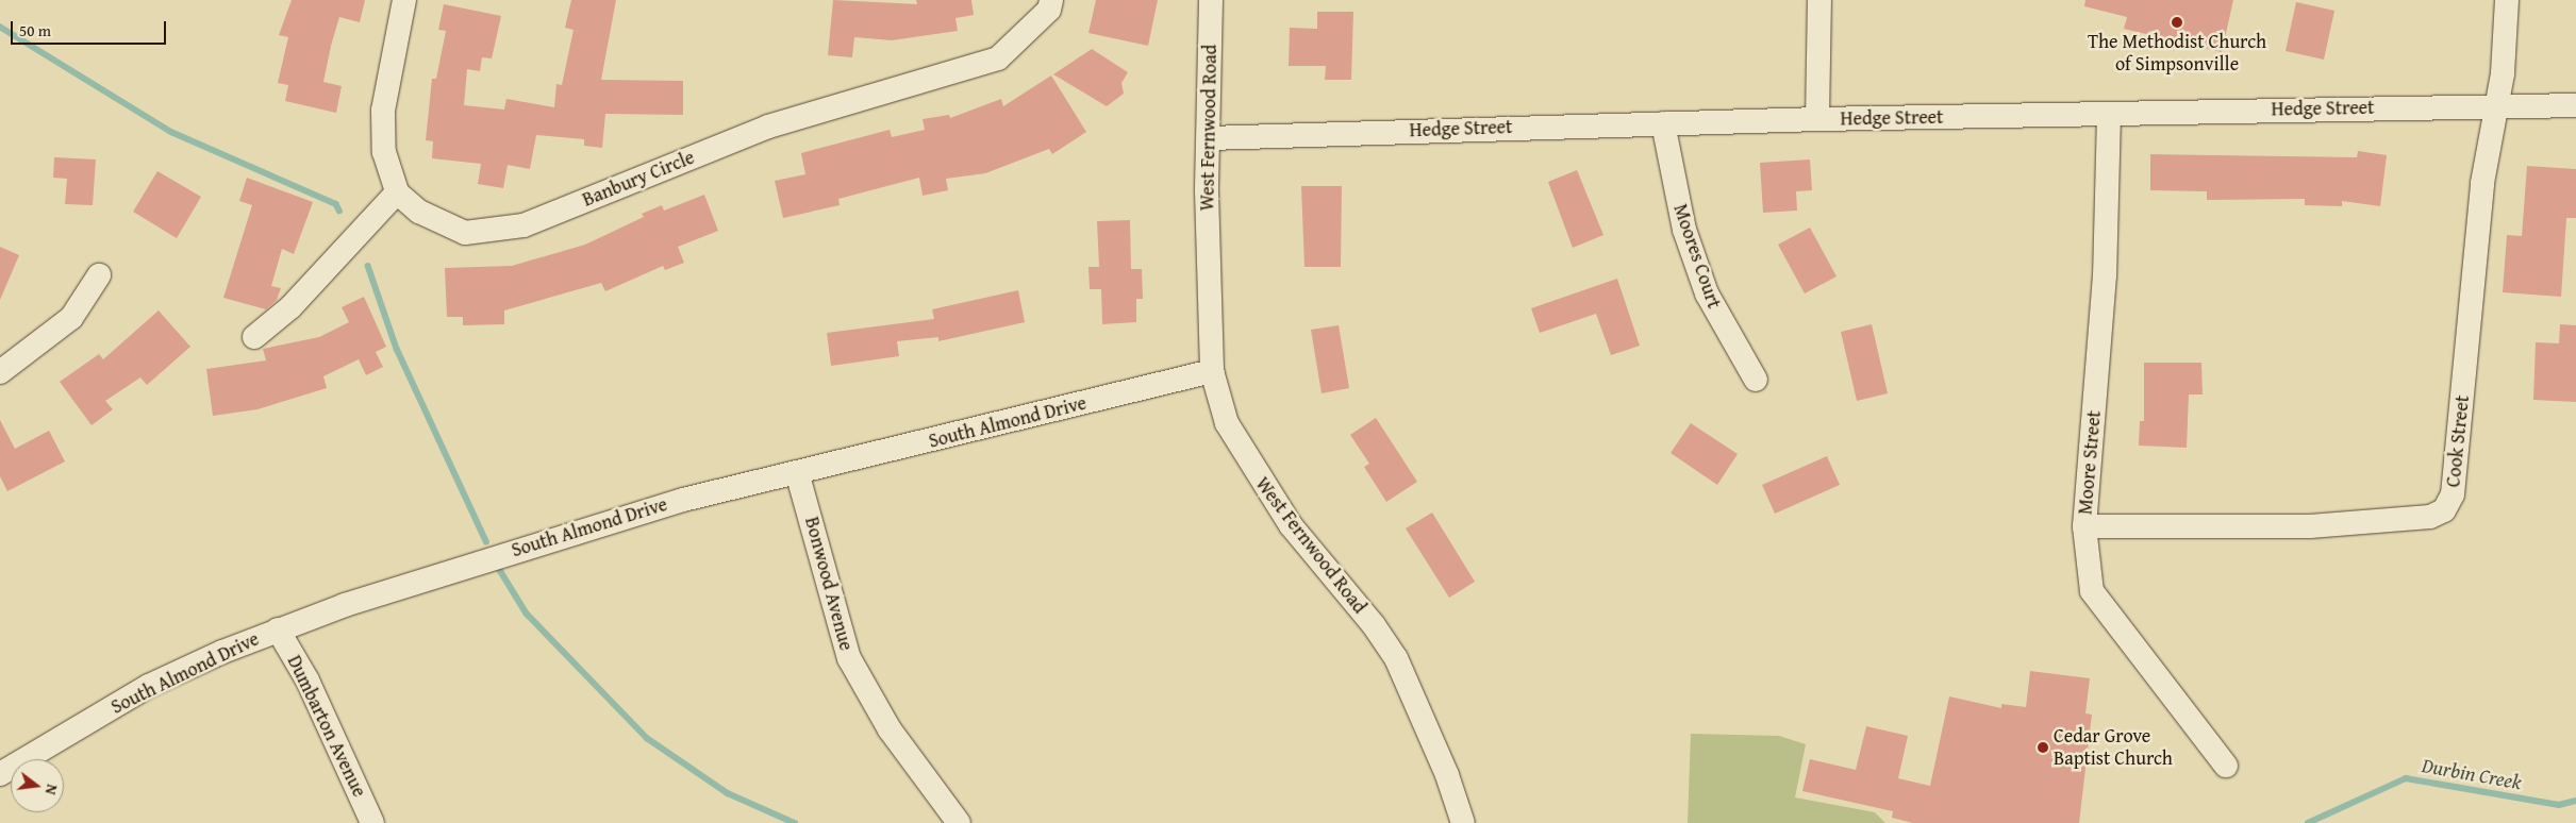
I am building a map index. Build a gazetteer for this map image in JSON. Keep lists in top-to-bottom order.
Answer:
{
  "streets": {
    "street": [
      "Hedge Street",
      "West Fernwood Road",
      "Banbury Circle",
      "Moores Court",
      "South Almond Drive",
      "Cook Street",
      "Moore Street",
      "Bonwood Avenue",
      "Dumbarton Avenue"
    ]
  },
  "crossings": [
    ["Hedge Street", "West Fernwood Road"],
    ["Hedge Street", "Moores Court"],
    ["Hedge Street", "Cook Street"],
    ["Hedge Street", "Moore Street"],
    ["West Fernwood Road", "South Almond Drive"],
    ["South Almond Drive", "Bonwood Avenue"],
    ["South Almond Drive", "Dumbarton Avenue"],
    ["Cook Street", "Moore Street"]
  ],
  "water": ["Durbin Creek"],
  "places": ["The Methodist Church of Simpsonville", "Cedar Grove Baptist Church"],
  "scale_bar": "50 m",
  "north": "right"
}
